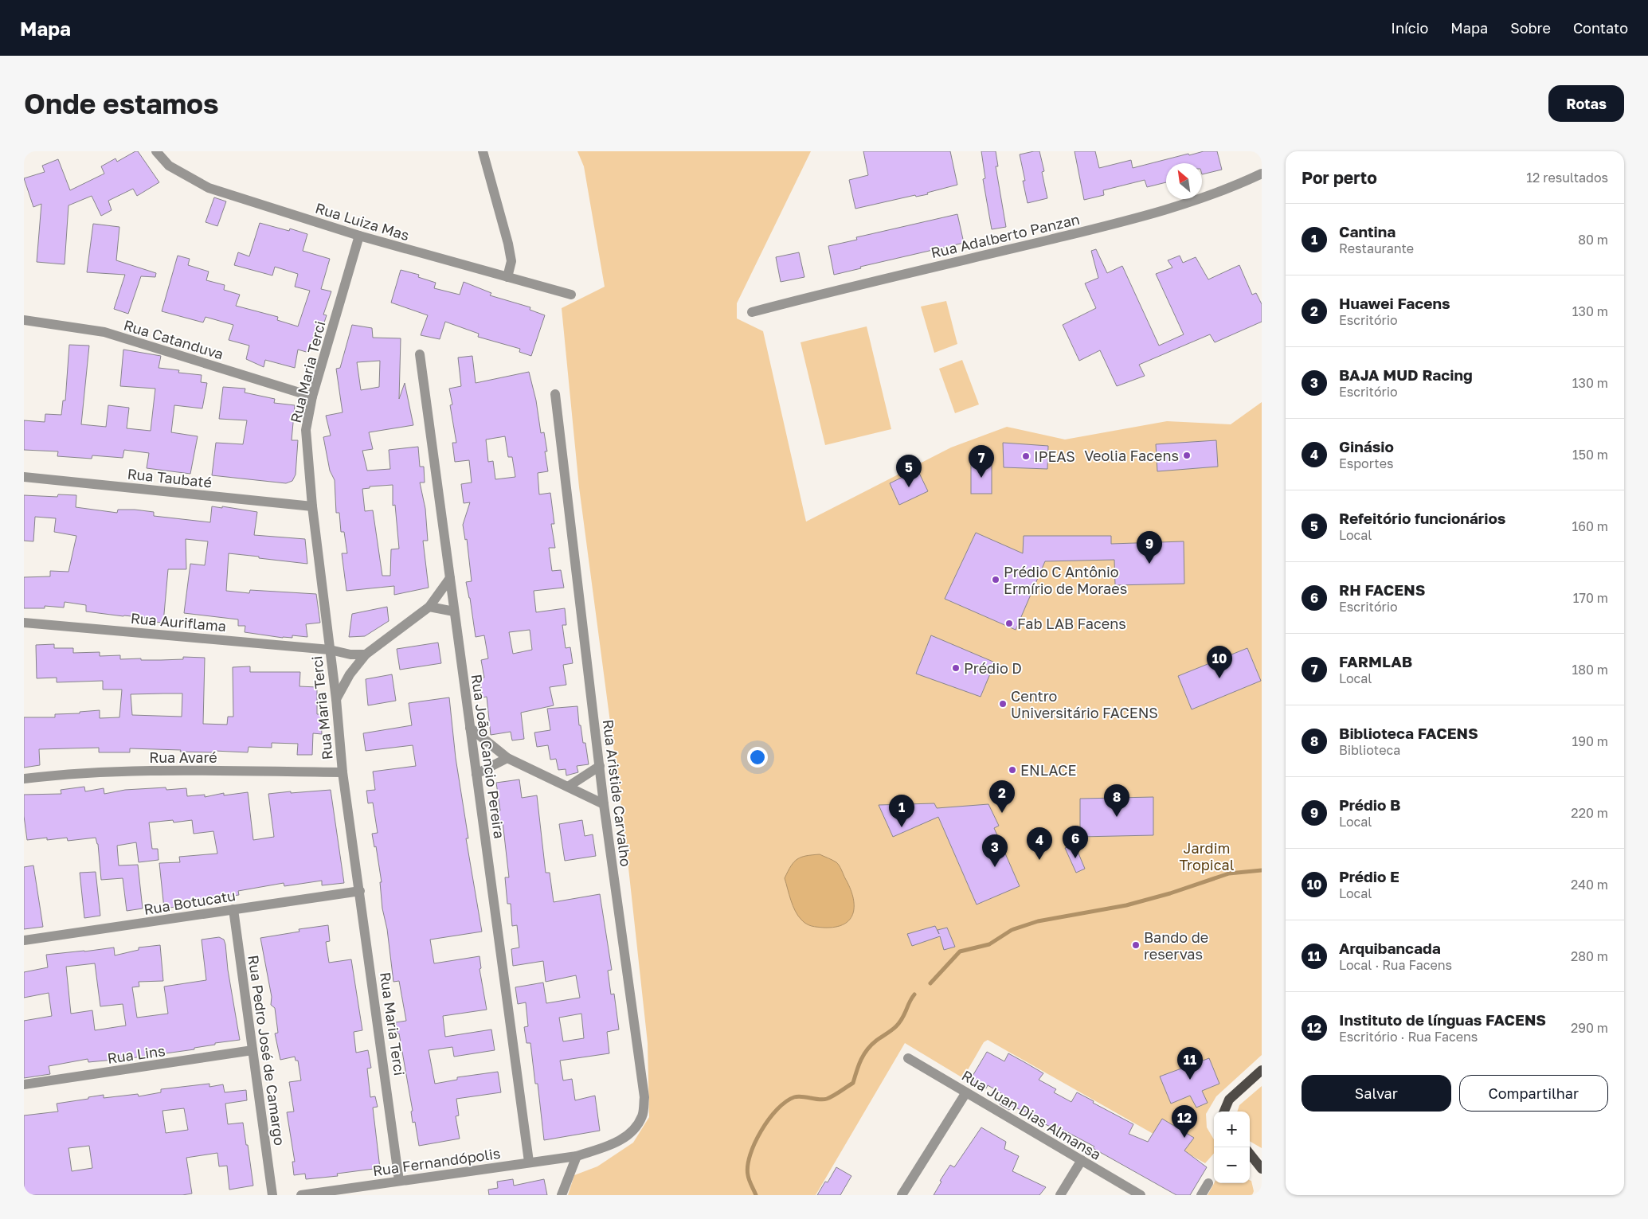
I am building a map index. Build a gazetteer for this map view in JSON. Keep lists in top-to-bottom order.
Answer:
{
  "streets": {
    "street": [
      "Rua Luiza Mas",
      "Rua Adalberto Panzan",
      "Rua Catanduva",
      "Rua Maria Terci",
      "Rua Taubaté",
      "Rua Auriflama",
      "Rua João Cancio Pereira",
      "Rua Avaré",
      "Rua Aristide Carvalho",
      "Rua Botucatu",
      "Rua Pedro José de Camargo",
      "Rua Lins",
      "Rua Juan Dias Almansa",
      "Rua Fernandópolis"
    ]
  },
  "crossings": [
    ["Rua Luiza Mas", "Rua Maria Terci"],
    ["Rua Catanduva", "Rua Maria Terci"],
    ["Rua Maria Terci", "Rua Taubaté"],
    ["Rua Maria Terci", "Rua Auriflama"],
    ["Rua Maria Terci", "Rua Avaré"],
    ["Rua Maria Terci", "Rua Botucatu"],
    ["Rua Maria Terci", "Rua Fernandópolis"],
    ["Rua João Cancio Pereira", "Rua Fernandópolis"],
    ["Rua Aristide Carvalho", "Rua Fernandópolis"],
    ["Rua Botucatu", "Rua Pedro José de Camargo"],
    ["Rua Pedro José de Camargo", "Rua Lins"]
  ],
  "parks": ["Jardim Tropical"],
  "places": [
    "Veolia Facens",
    "IPEAS",
    "Prédio C Antônio Ermírio de Moraes",
    "Fab LAB Facens",
    "Prédio D",
    "Centro Universitário FACENS",
    "ENLACE",
    "Bando de reservas"
  ],
  "north": "top left",
  "page": {
    "header": "Mapa",
    "nav": [
      "Início",
      "Mapa",
      "Sobre",
      "Contato"
    ],
    "buttons": [
      "Rotas",
      ["Salvar", "Compartilhar"]
    ],
    "title": "Onde estamos",
    "heading": ["Por perto", "12 resultados"],
    "list": [
      {
        "mark": "1",
        "name": "Cantina",
        "note": "Restaurante",
        "value": "80 m"
      },
      {
        "mark": "2",
        "name": "Huawei Facens",
        "note": "Escritório",
        "value": "130 m"
      },
      {
        "mark": "3",
        "name": "BAJA MUD Racing",
        "note": "Escritório",
        "value": "130 m"
      },
      {
        "mark": "4",
        "name": "Ginásio",
        "note": "Esportes",
        "value": "150 m"
      },
      {
        "mark": "5",
        "name": "Refeitório funcionários",
        "note": "Local",
        "value": "160 m"
      },
      {
        "mark": "6",
        "name": "RH FACENS",
        "note": "Escritório",
        "value": "170 m"
      },
      {
        "mark": "7",
        "name": "FARMLAB",
        "note": "Local",
        "value": "180 m"
      },
      {
        "mark": "8",
        "name": "Biblioteca FACENS",
        "note": "Biblioteca",
        "value": "190 m"
      },
      {
        "mark": "9",
        "name": "Prédio B",
        "note": "Local",
        "value": "220 m"
      },
      {
        "mark": "10",
        "name": "Prédio E",
        "note": "Local",
        "value": "240 m"
      },
      {
        "mark": "11",
        "name": "Arquibancada",
        "note": "Local · Rua Facens",
        "value": "280 m"
      },
      {
        "mark": "12",
        "name": "Instituto de línguas FACENS",
        "note": "Escritório · Rua Facens",
        "value": "290 m"
      }
    ],
    "pins": [
      "7",
      "5",
      "9",
      "10",
      "2",
      "8",
      "1",
      "6",
      "4",
      "3",
      "11",
      "12"
    ],
    "map_buttons": ["+", "−"]
  }
}
